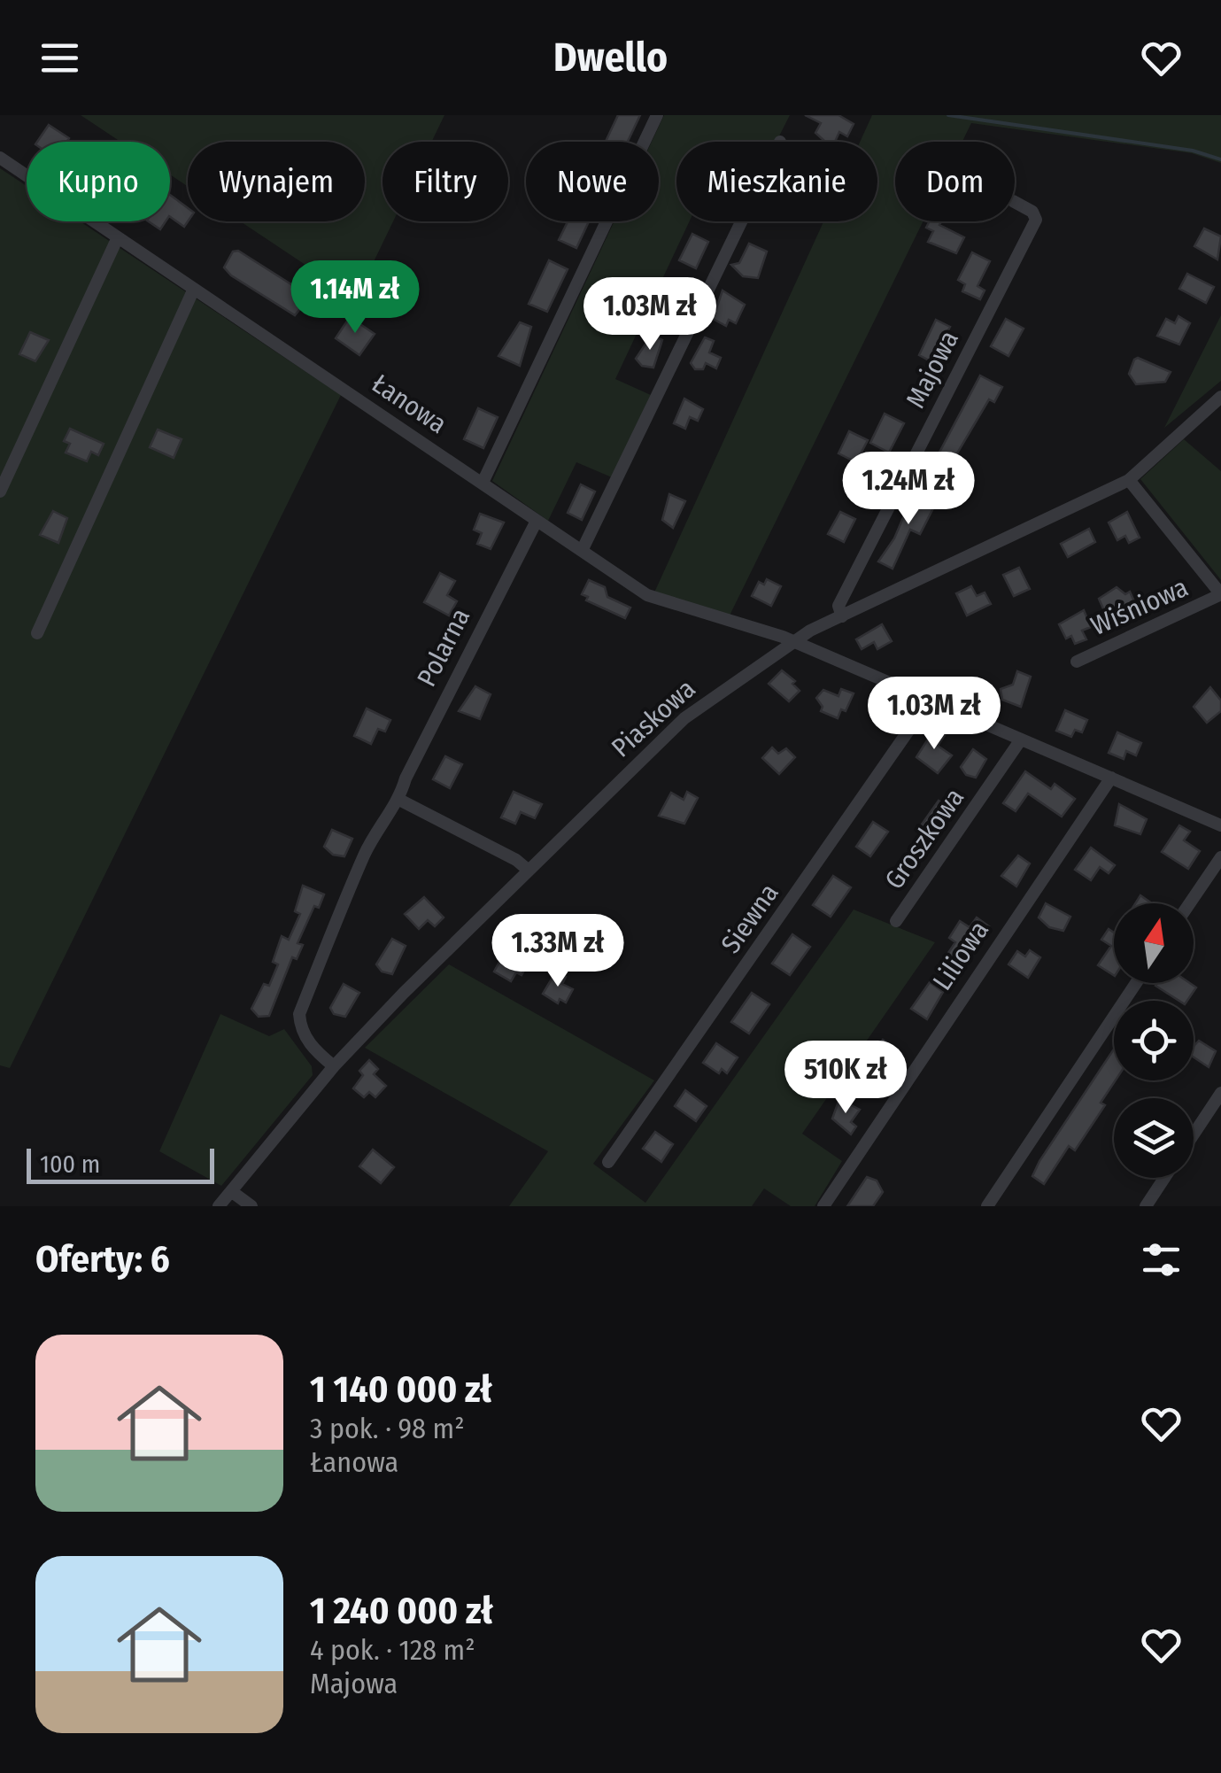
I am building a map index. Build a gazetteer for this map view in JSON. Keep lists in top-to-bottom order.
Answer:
{
  "streets": {
    "street": [
      "Majowa",
      "Łanowa",
      "Wiśniowa",
      "Polarna",
      "Piaskowa",
      "Groszkowa",
      "Siewna",
      "Liliowa"
    ]
  },
  "crossings": [
    ["Majowa", "Piaskowa"],
    ["Łanowa", "Polarna"],
    ["Łanowa", "Piaskowa"],
    ["Wiśniowa", "Piaskowa"],
    ["Polarna", "Piaskowa"]
  ],
  "scale_bar": "100 m",
  "north": "top",
  "page": {
    "header": "Dwello",
    "chip": [
      "Kupno",
      "Wynajem",
      "Filtry",
      "Nowe",
      "Mieszkanie",
      "Dom"
    ],
    "price": [
      "1.14M zł",
      "1.03M zł",
      "1.24M zł",
      "1.03M zł",
      "1.33M zł",
      "510K zł"
    ],
    "scale": "100 m",
    "heading": "Oferty: 6",
    "list": [
      {
        "name": "1 140 000 zł",
        "note": "3 pok. · 98 m² · Łanowa"
      },
      {
        "name": "1 240 000 zł",
        "note": "4 pok. · 128 m² · Majowa"
      }
    ]
  }
}
